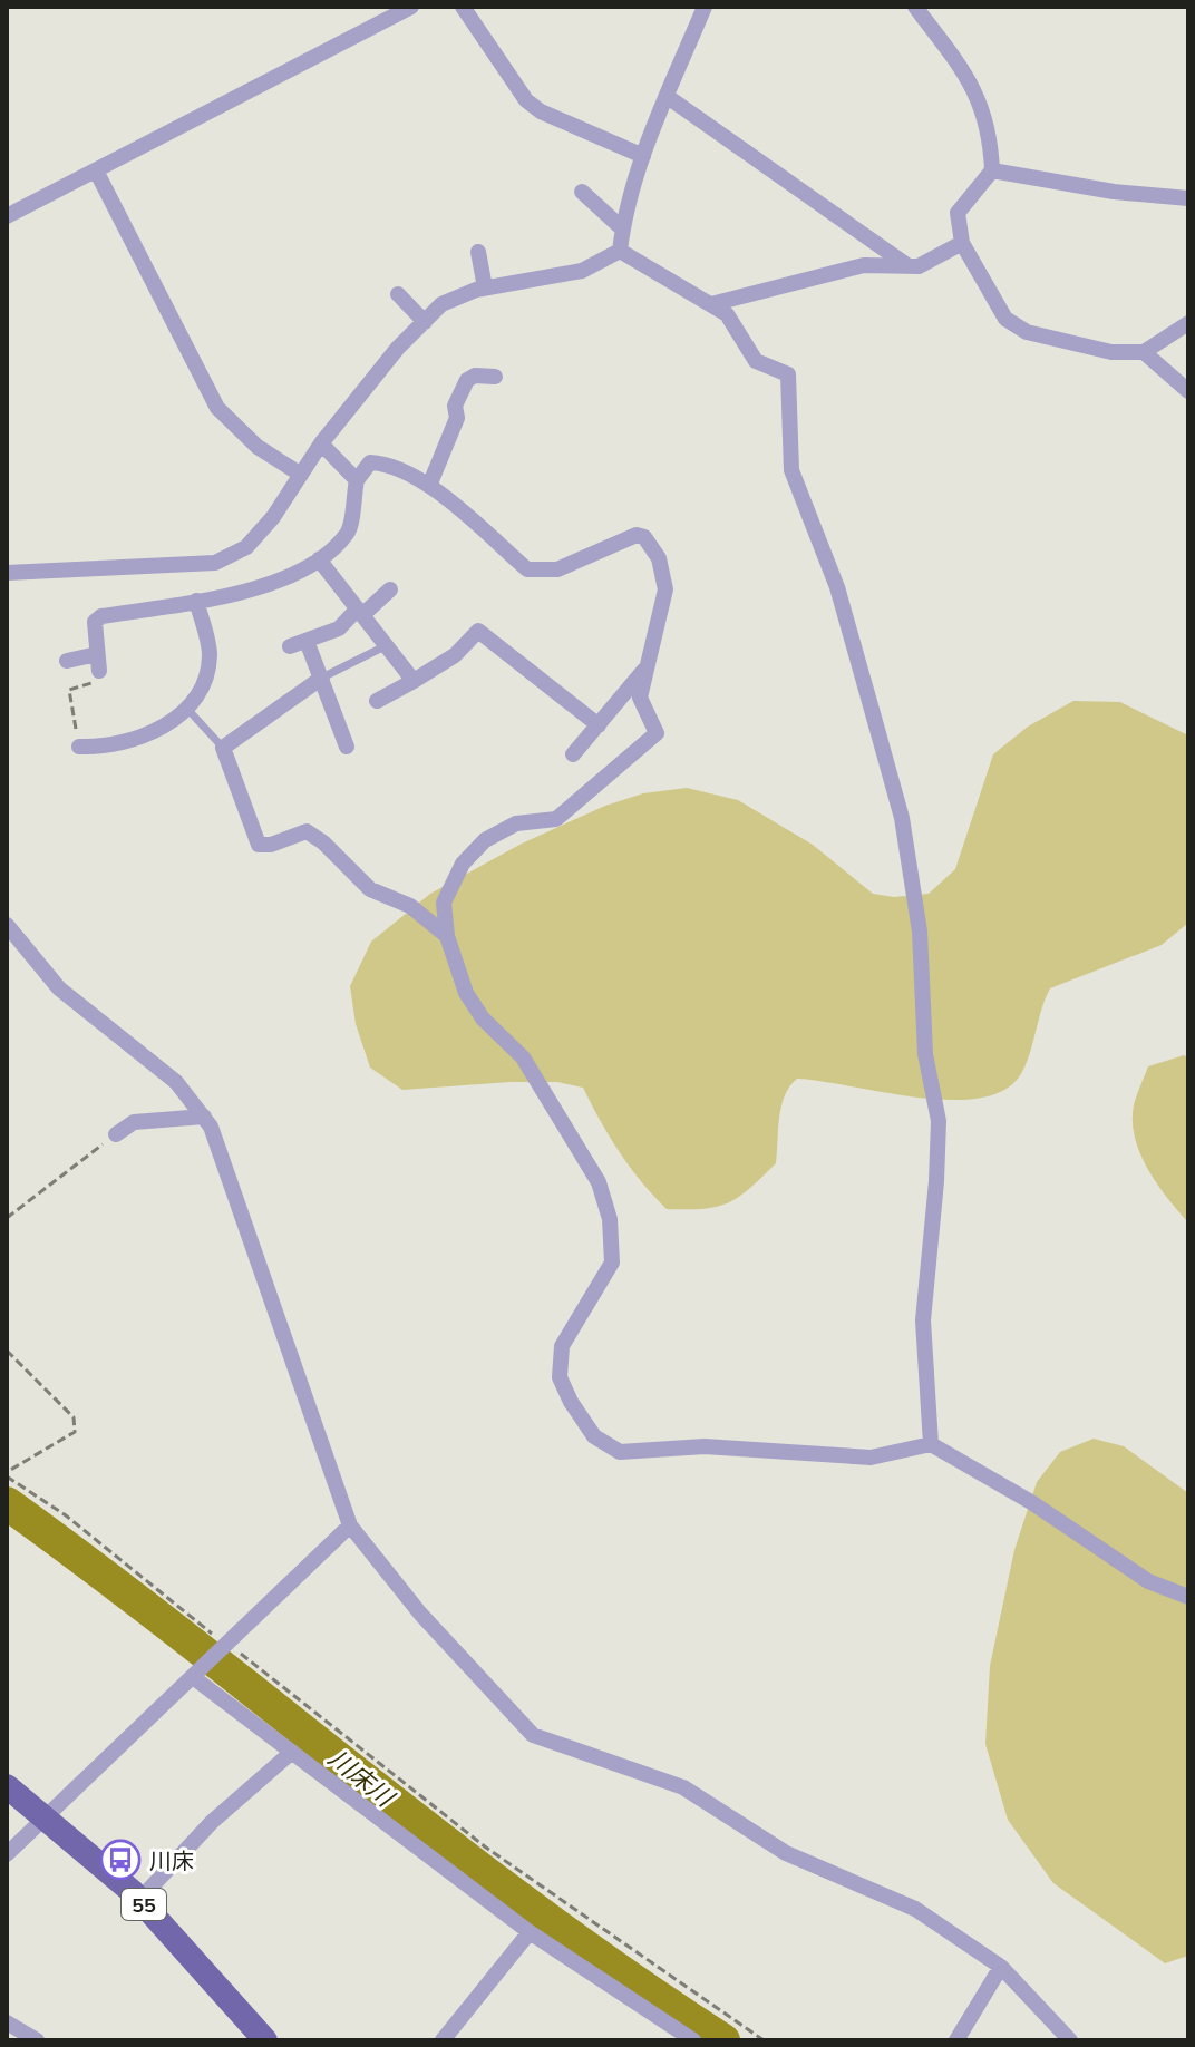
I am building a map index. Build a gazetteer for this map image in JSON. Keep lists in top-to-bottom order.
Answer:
{
  "streets": {
    "main road": ["55"]
  },
  "water": ["川床川"],
  "places": {
    "bus stop": ["川床"]
  }
}
